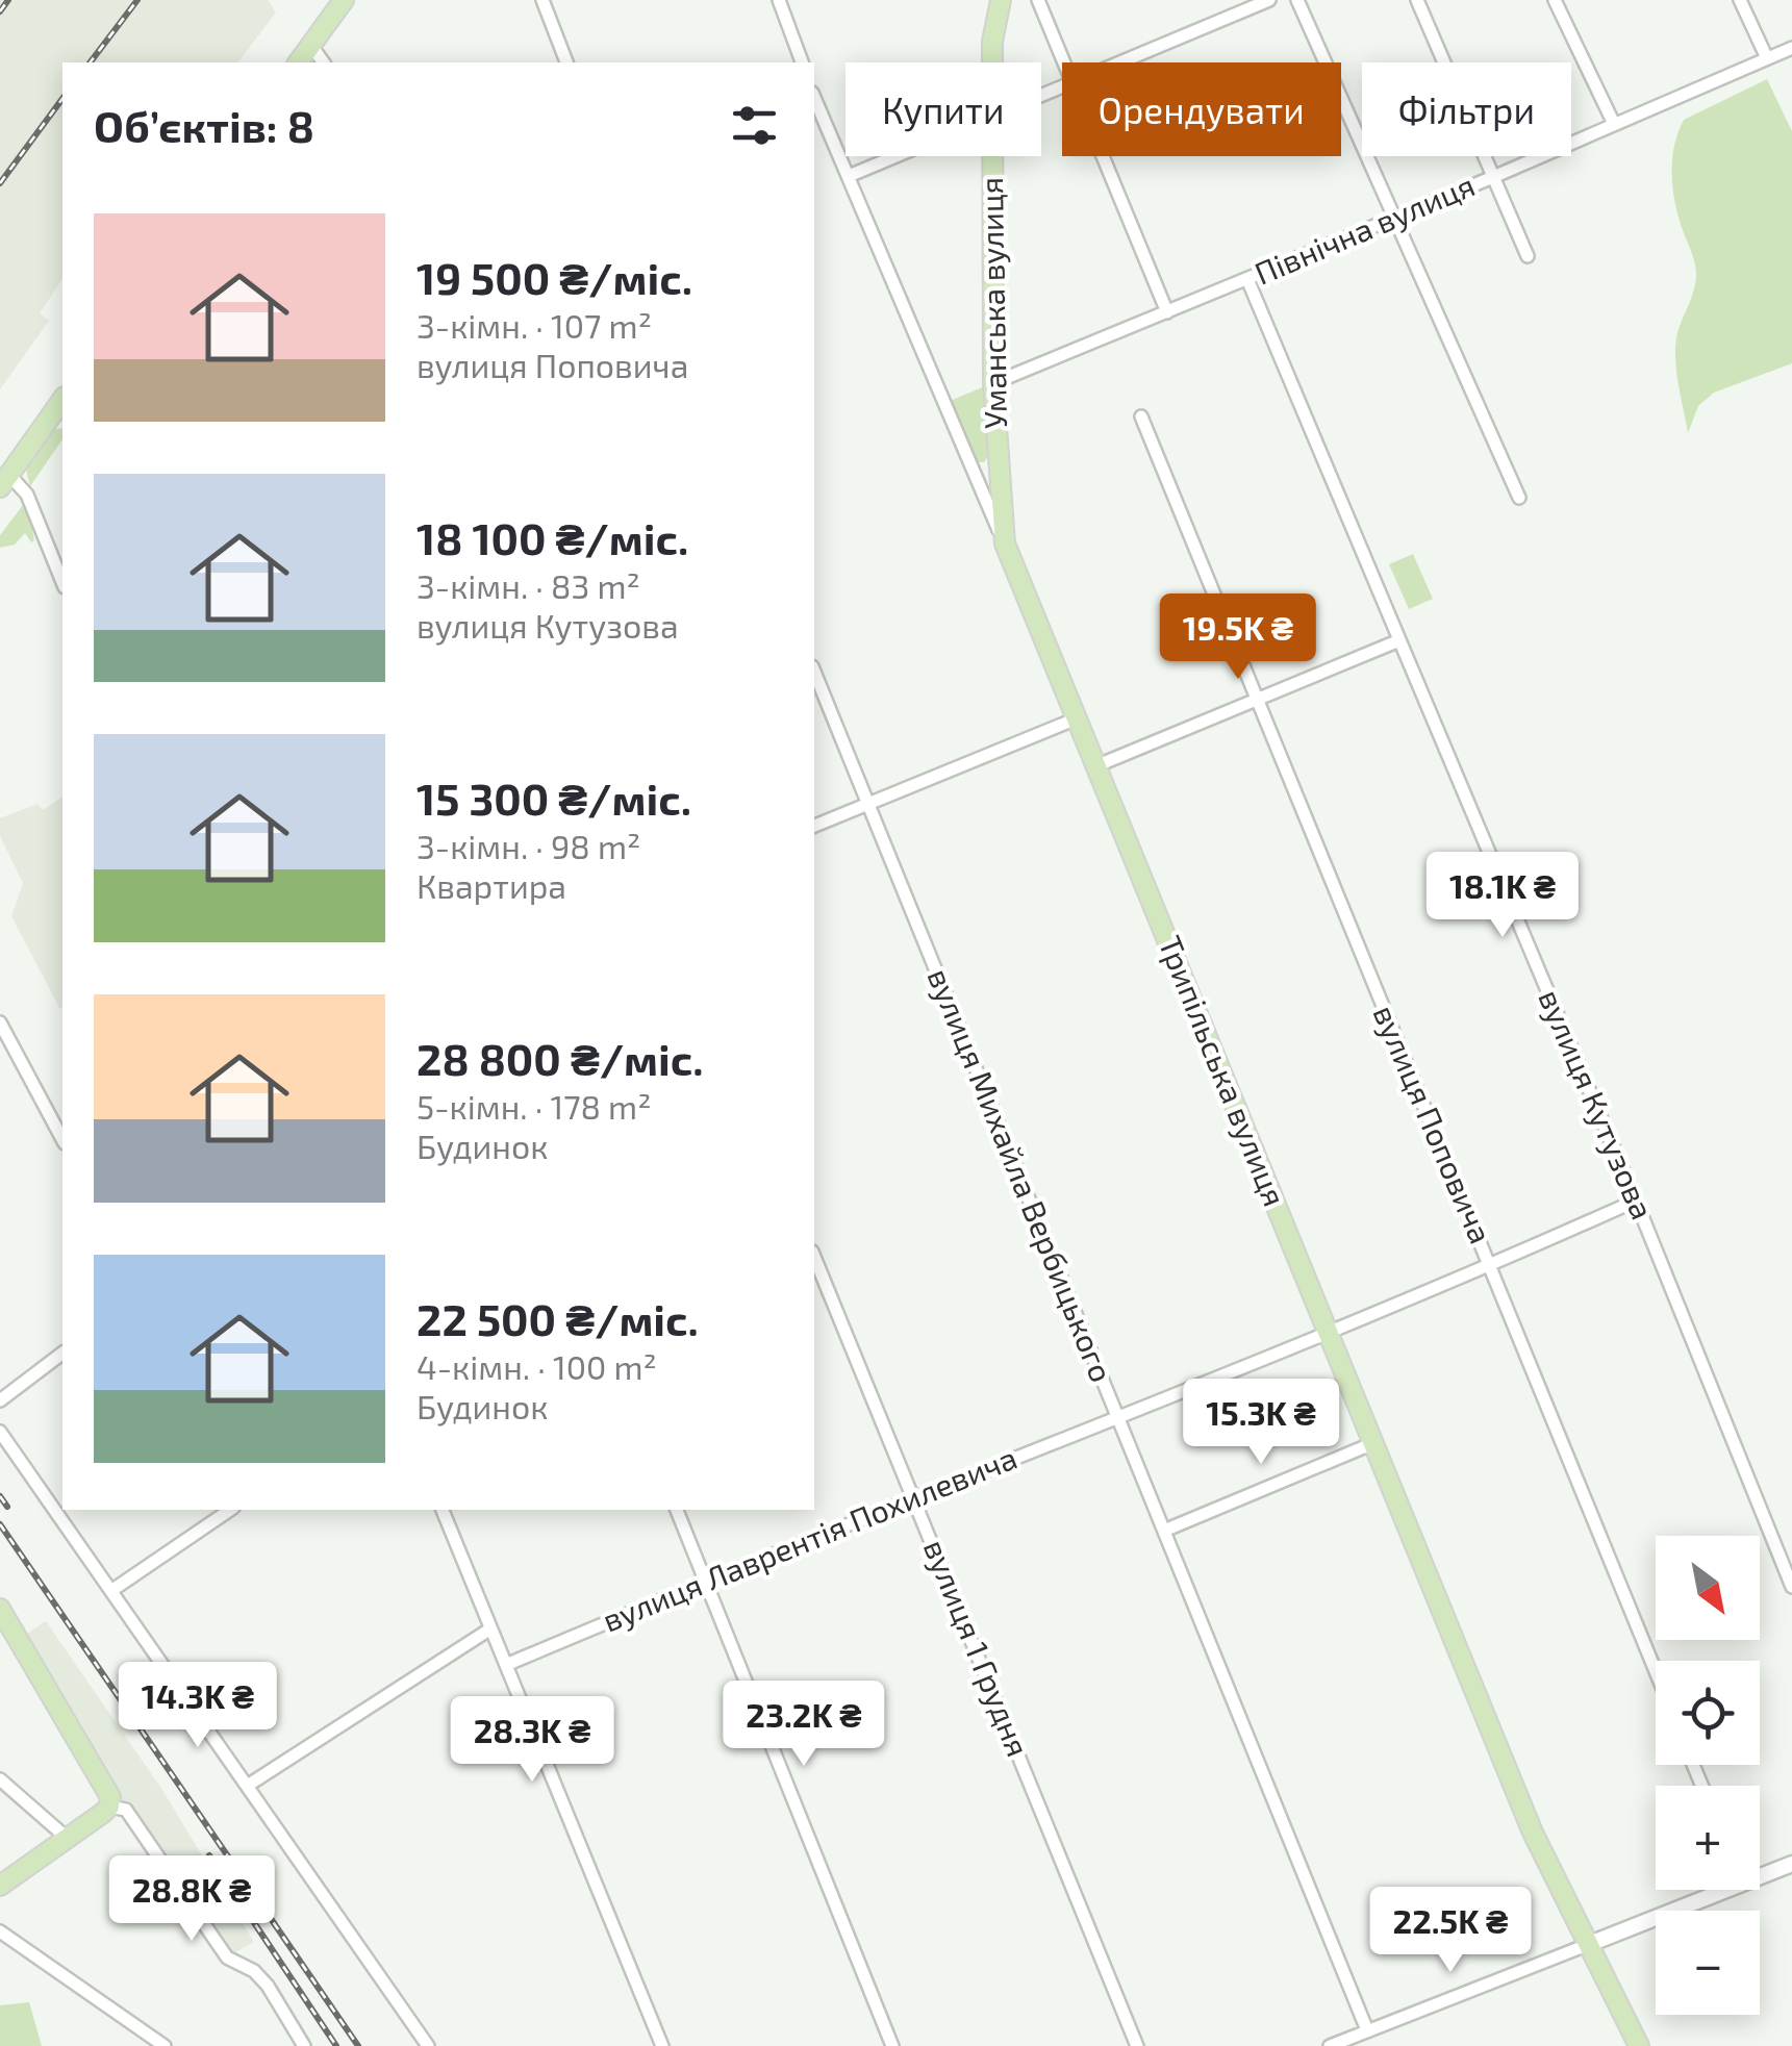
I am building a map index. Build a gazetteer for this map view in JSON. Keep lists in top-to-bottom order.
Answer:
{
  "streets": {
    "main road": ["Уманська вулиця", "Трипільська вулиця"],
    "street": [
      "Північна вулиця",
      "вулиця Кутузова",
      "вулиця Поповича",
      "вулиця Михайла Вербицького",
      "вулиця Лаврентія Похилевича",
      "вулиця 1 Грудня"
    ]
  },
  "crossings": [
    ["Північна вулиця", "Уманська вулиця"],
    ["Північна вулиця", "вулиця Кутузова"],
    ["Уманська вулиця", "Трипільська вулиця"],
    ["Трипільська вулиця", "вулиця Лаврентія Похилевича"],
    ["вулиця Кутузова", "вулиця Лаврентія Похилевича"],
    ["вулиця Поповича", "вулиця Лаврентія Похилевича"],
    ["вулиця Михайла Вербицького", "вулиця Лаврентія Похилевича"],
    ["вулиця Лаврентія Похилевича", "вулиця 1 Грудня"]
  ],
  "north": "bottom right",
  "page": {
    "chip": ["Купити", "Орендувати", "Фільтри"],
    "heading": "Об’єктів: 8",
    "list": [
      {
        "name": "19 500 ₴/міс.",
        "note": "3-кімн. · 107 m² · вулиця Поповича"
      },
      {
        "name": "18 100 ₴/міс.",
        "note": "3-кімн. · 83 m² · вулиця Кутузова"
      },
      {
        "name": "15 300 ₴/міс.",
        "note": "3-кімн. · 98 m² · Квартира"
      },
      {
        "name": "28 800 ₴/міс.",
        "note": "5-кімн. · 178 m² · Будинок"
      },
      {
        "name": "22 500 ₴/міс.",
        "note": "4-кімн. · 100 m² · Будинок"
      }
    ],
    "price": [
      "19.5K ₴",
      "18.1K ₴",
      "15.3K ₴",
      "14.3K ₴",
      "23.2K ₴",
      "28.3K ₴",
      "28.8K ₴",
      "22.5K ₴"
    ],
    "map_buttons": ["+", "−"]
  }
}
